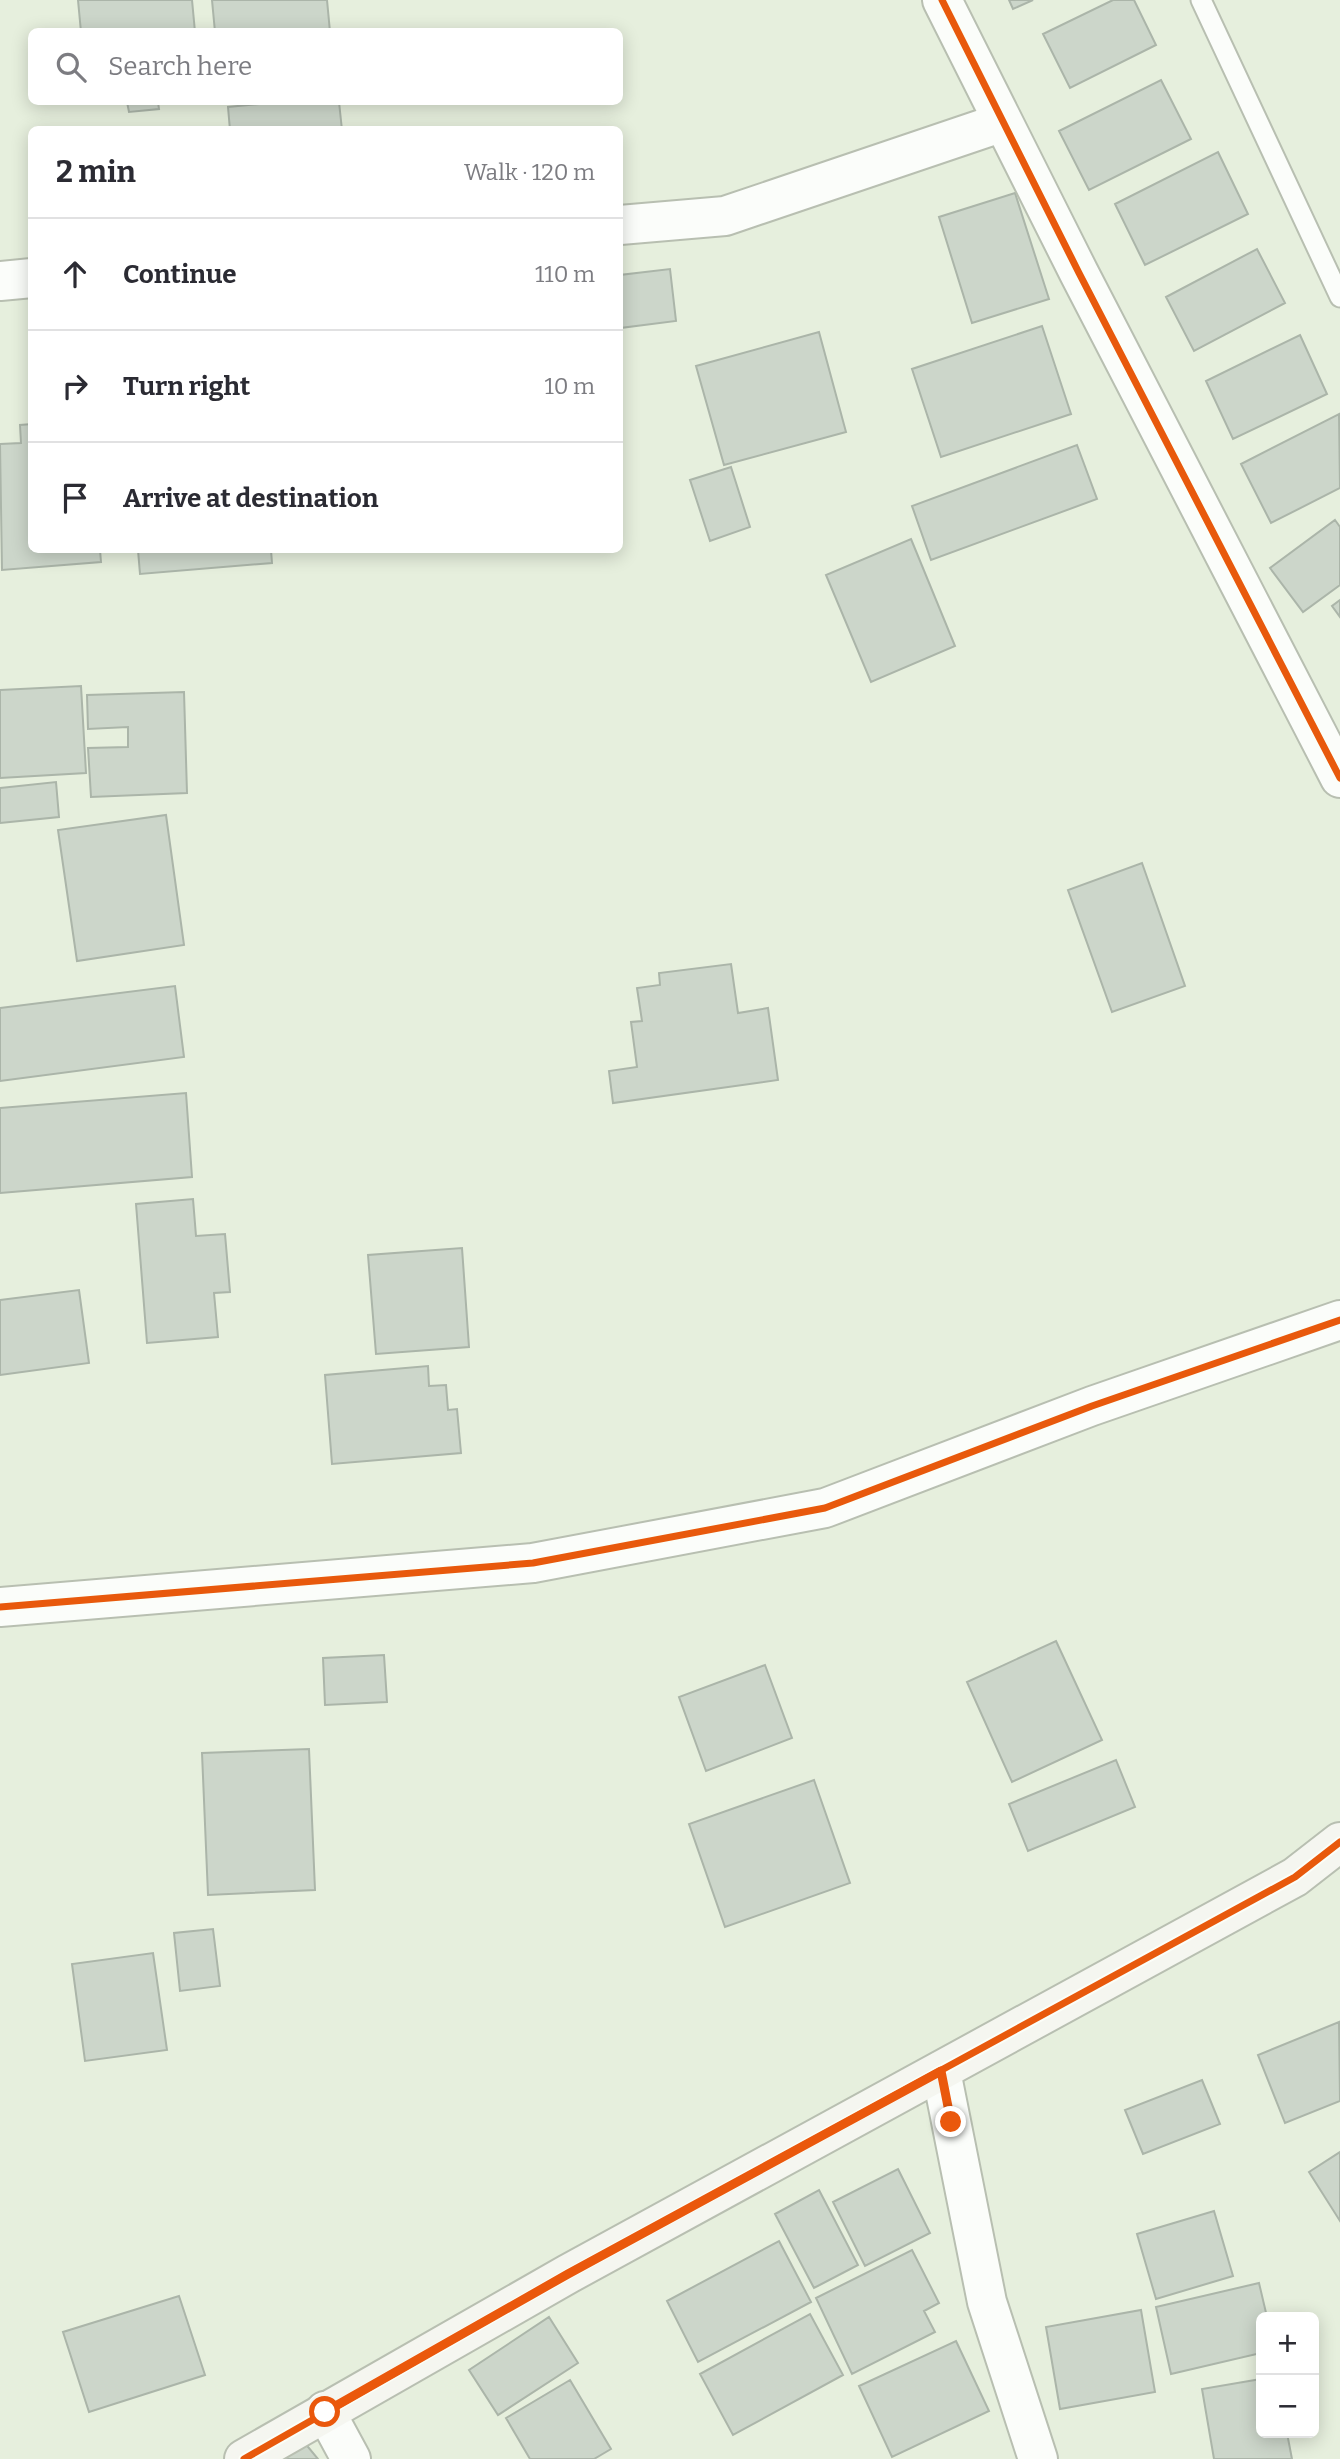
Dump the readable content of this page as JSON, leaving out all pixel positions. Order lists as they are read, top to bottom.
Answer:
{
  "page": {
    "search": "Search here",
    "heading": ["2 min", "Walk · 120 m"],
    "list": [
      ["Continue", "110 m"],
      ["Turn right", "10 m"],
      "Arrive at destination"
    ],
    "map_buttons": ["+", "−"]
  }
}
